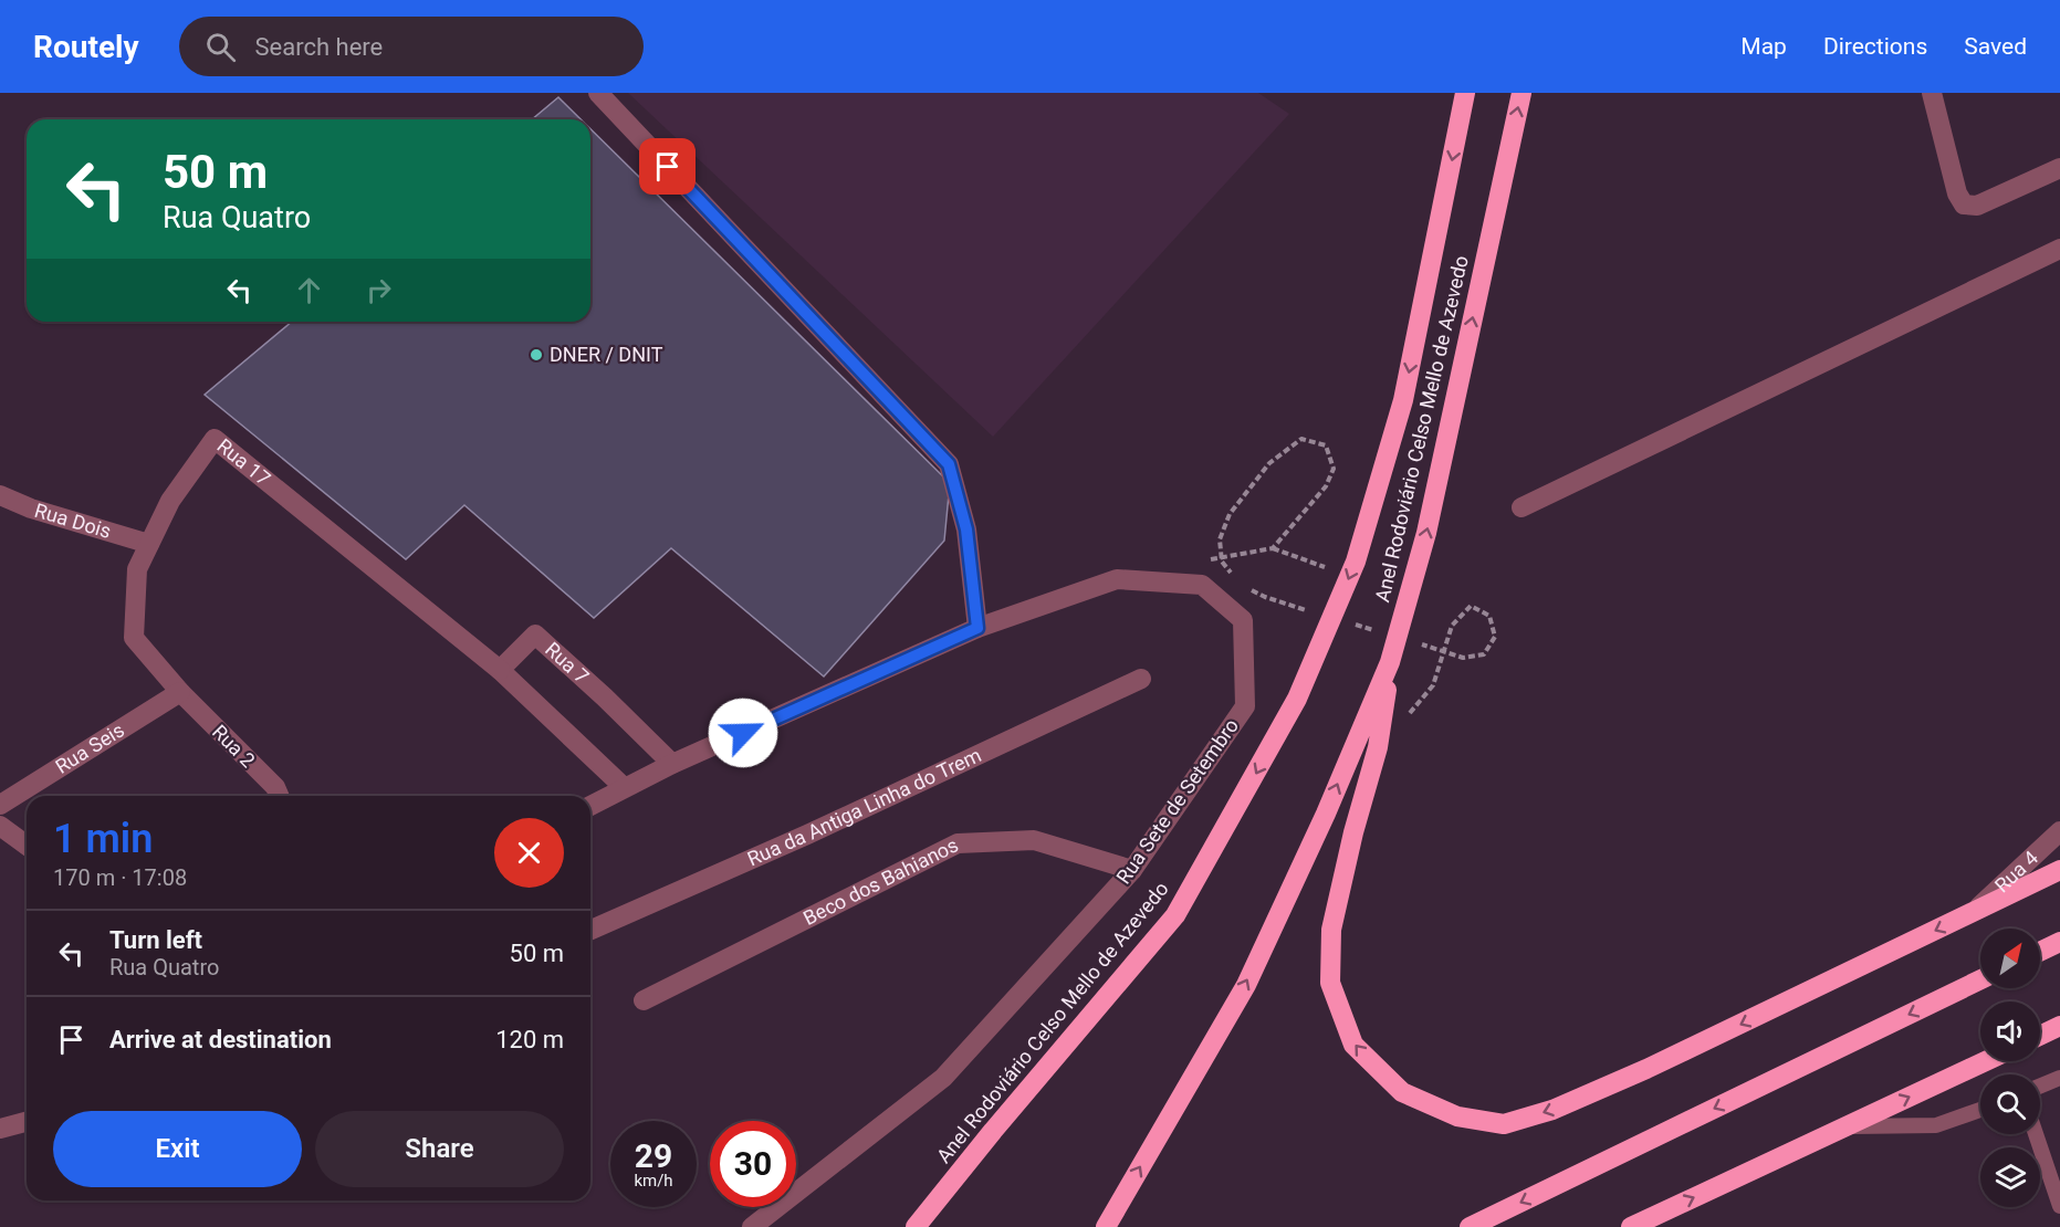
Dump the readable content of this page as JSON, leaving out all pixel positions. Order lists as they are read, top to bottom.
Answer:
{
  "streets": {
    "highway": ["Anel Rodoviário Celso Mello de Azevedo"],
    "street": [
      "Rua 17",
      "Rua Dois",
      "Rua 7",
      "Rua 2",
      "Rua Seis",
      "Rua Sete de Setembro",
      "Rua da Antiga Linha do Trem",
      "Rua 4",
      "Beco dos Bahianos"
    ]
  },
  "crossings": [
    ["Rua 17", "Rua Dois"],
    ["Rua 17", "Rua 7"],
    ["Rua 17", "Rua 2"],
    ["Rua 17", "Rua Seis"],
    ["Rua 7", "Rua Sete de Setembro"],
    ["Rua 2", "Rua Seis"],
    ["Rua Sete de Setembro", "Beco dos Bahianos"]
  ],
  "places": ["DNER / DNIT"],
  "north": "top right",
  "page": {
    "header": "Routely",
    "search": "Search here",
    "nav": ["Map", "Directions", "Saved"],
    "turn": ["50 m", "Rua Quatro"],
    "heading": ["1 min", "170 m · 17:08"],
    "list": [
      {
        "name": "Turn left",
        "note": "Rua Quatro",
        "value": "50 m"
      },
      {
        "name": "Arrive at destination",
        "value": "120 m"
      }
    ],
    "buttons": ["Exit", "Share"],
    "speed": "29 km/h",
    "limit": "30"
  }
}
